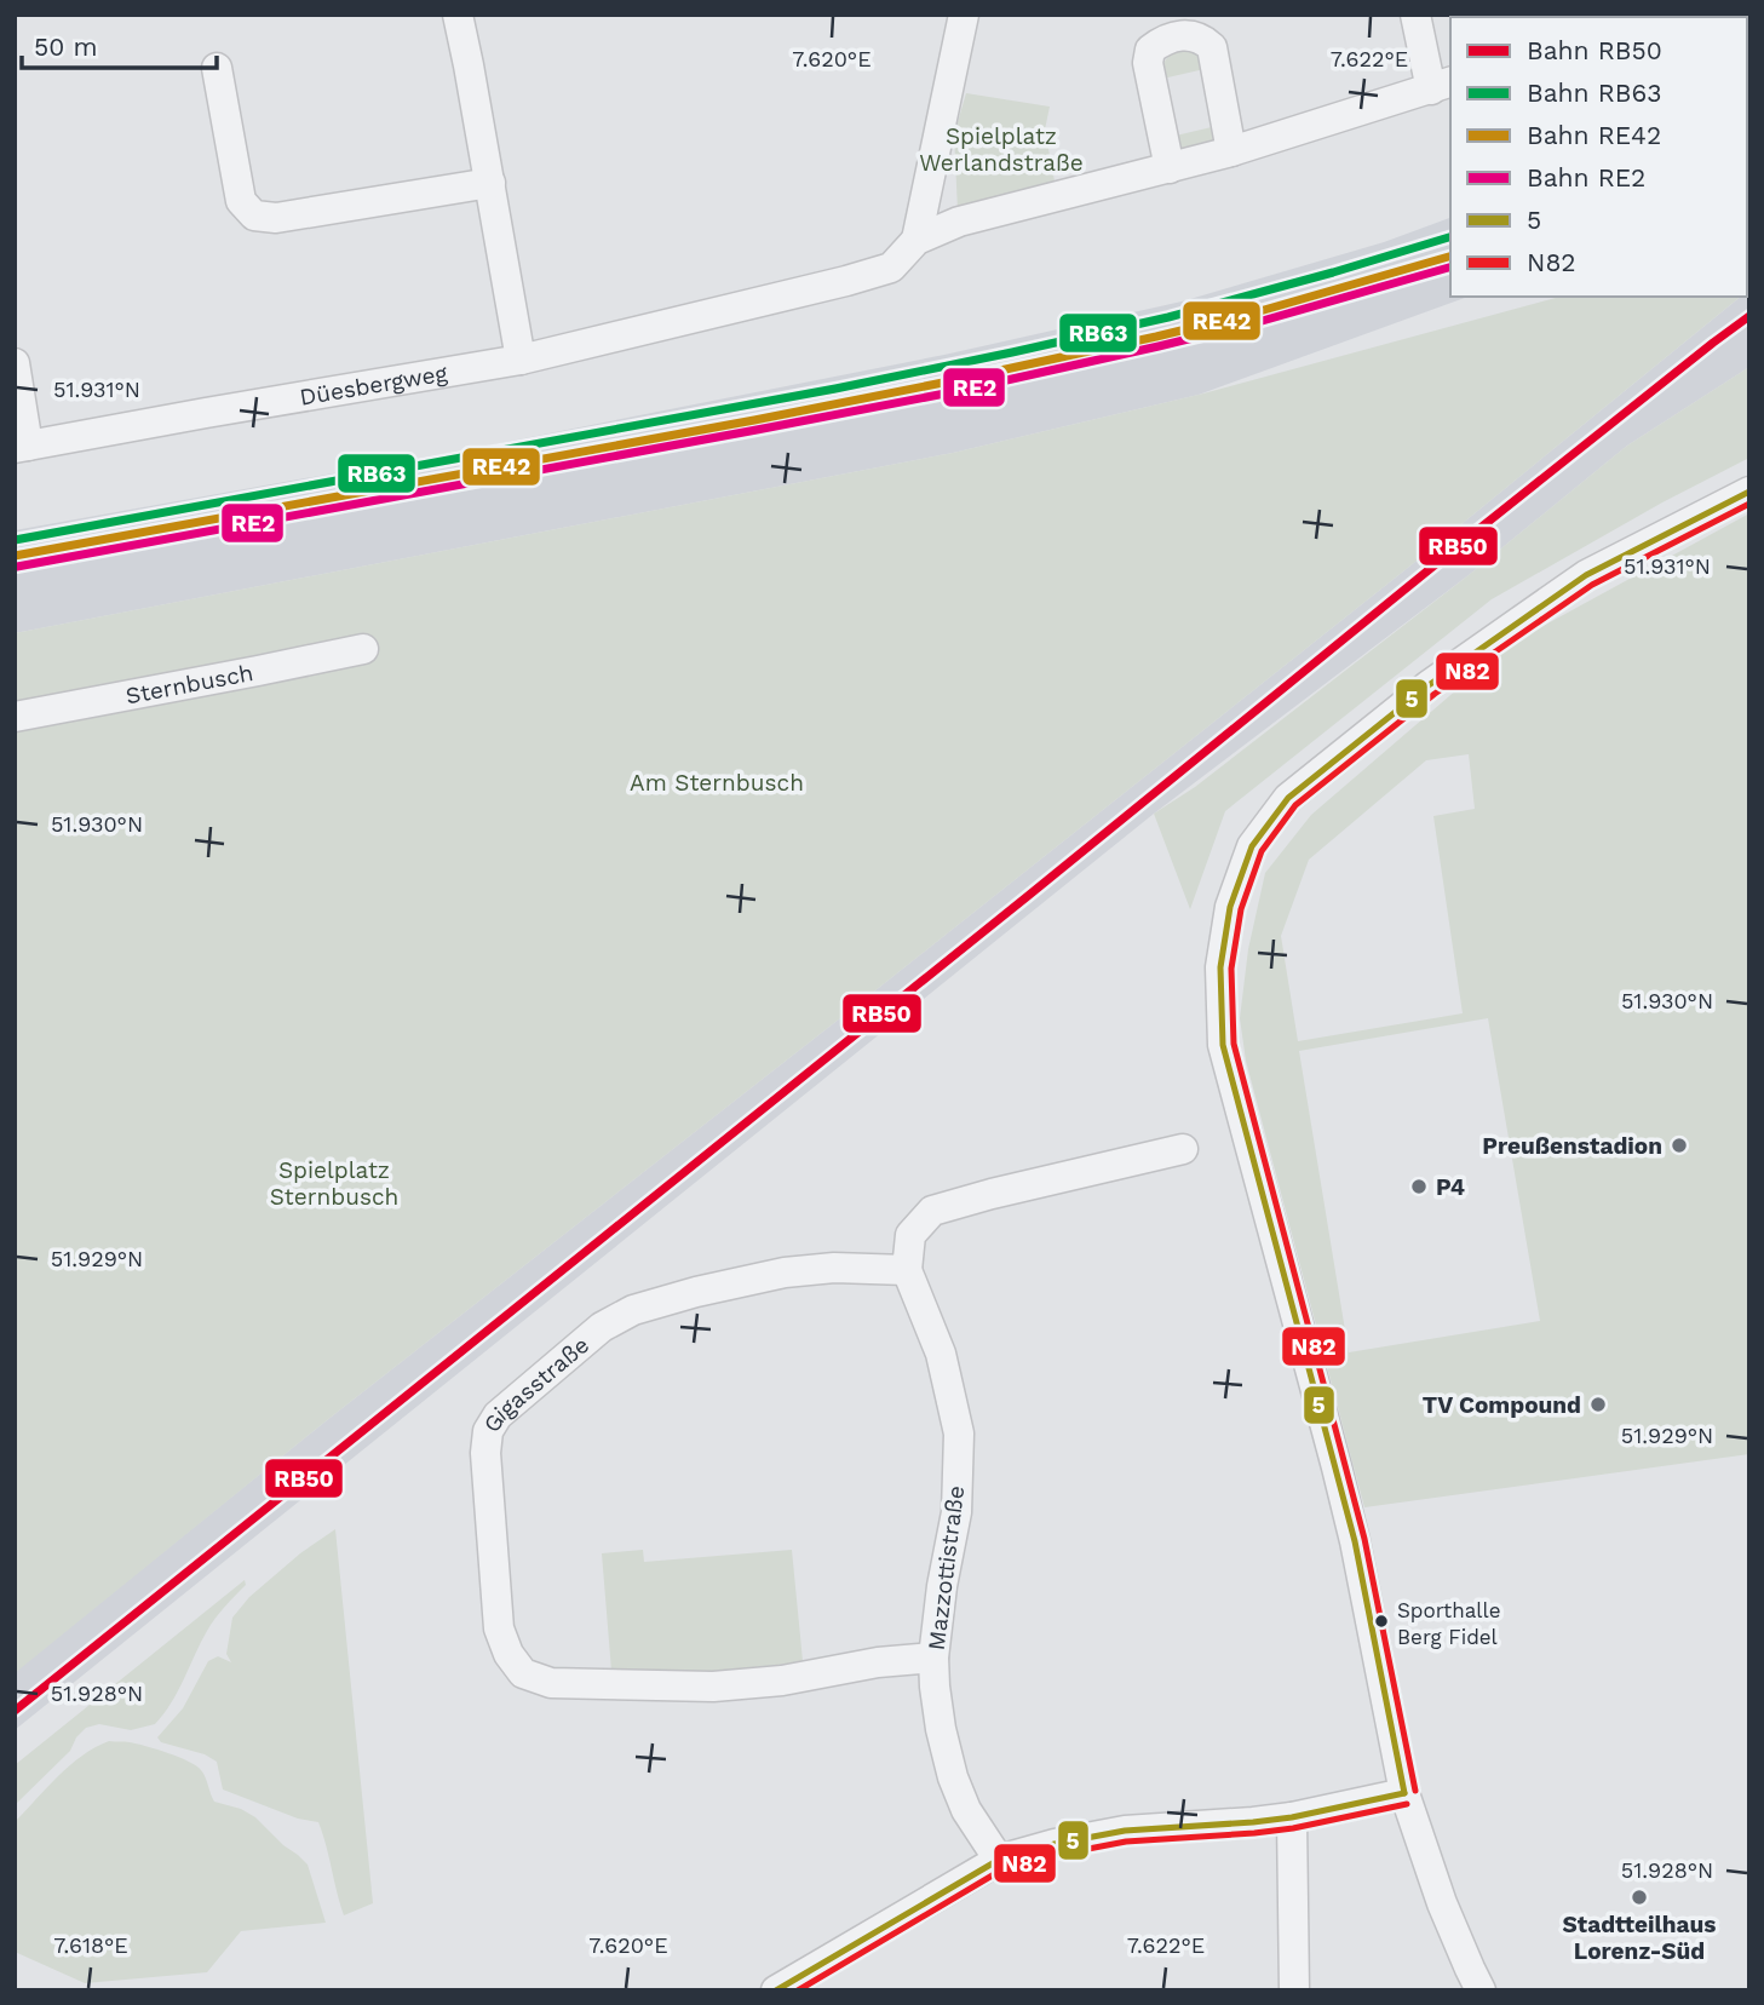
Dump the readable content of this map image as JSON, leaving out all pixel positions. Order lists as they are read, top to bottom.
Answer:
{
  "streets": {
    "street": [
      "Düesbergweg",
      "Sternbusch",
      "Gigasstraße",
      "Mazzottistraße"
    ]
  },
  "crossings": [
    ["Gigasstraße", "Mazzottistraße"]
  ],
  "parks": ["Spielplatz Werlandstraße", "Am Sternbusch", "Spielplatz Sternbusch"],
  "places": [
    "Preußenstadion",
    "P4",
    "TV Compound",
    "Sporthalle Berg Fidel",
    "Stadtteilhaus Lorenz-Süd"
  ],
  "lines": [
    "rail line RB63",
    "rail line RE42",
    "rail line RE2",
    "rail line RB50",
    "transit line 5",
    "transit line N82"
  ],
  "legend": [
    "Bahn RB50",
    "Bahn RB63",
    "Bahn RE42",
    "Bahn RE2",
    "5",
    "N82"
  ],
  "scale_bar": "50 m",
  "coordinates": [
    "7.620°E",
    "7.622°E",
    "51.931°N",
    "51.930°N",
    "51.929°N",
    "51.928°N",
    "7.618°E"
  ]
}
